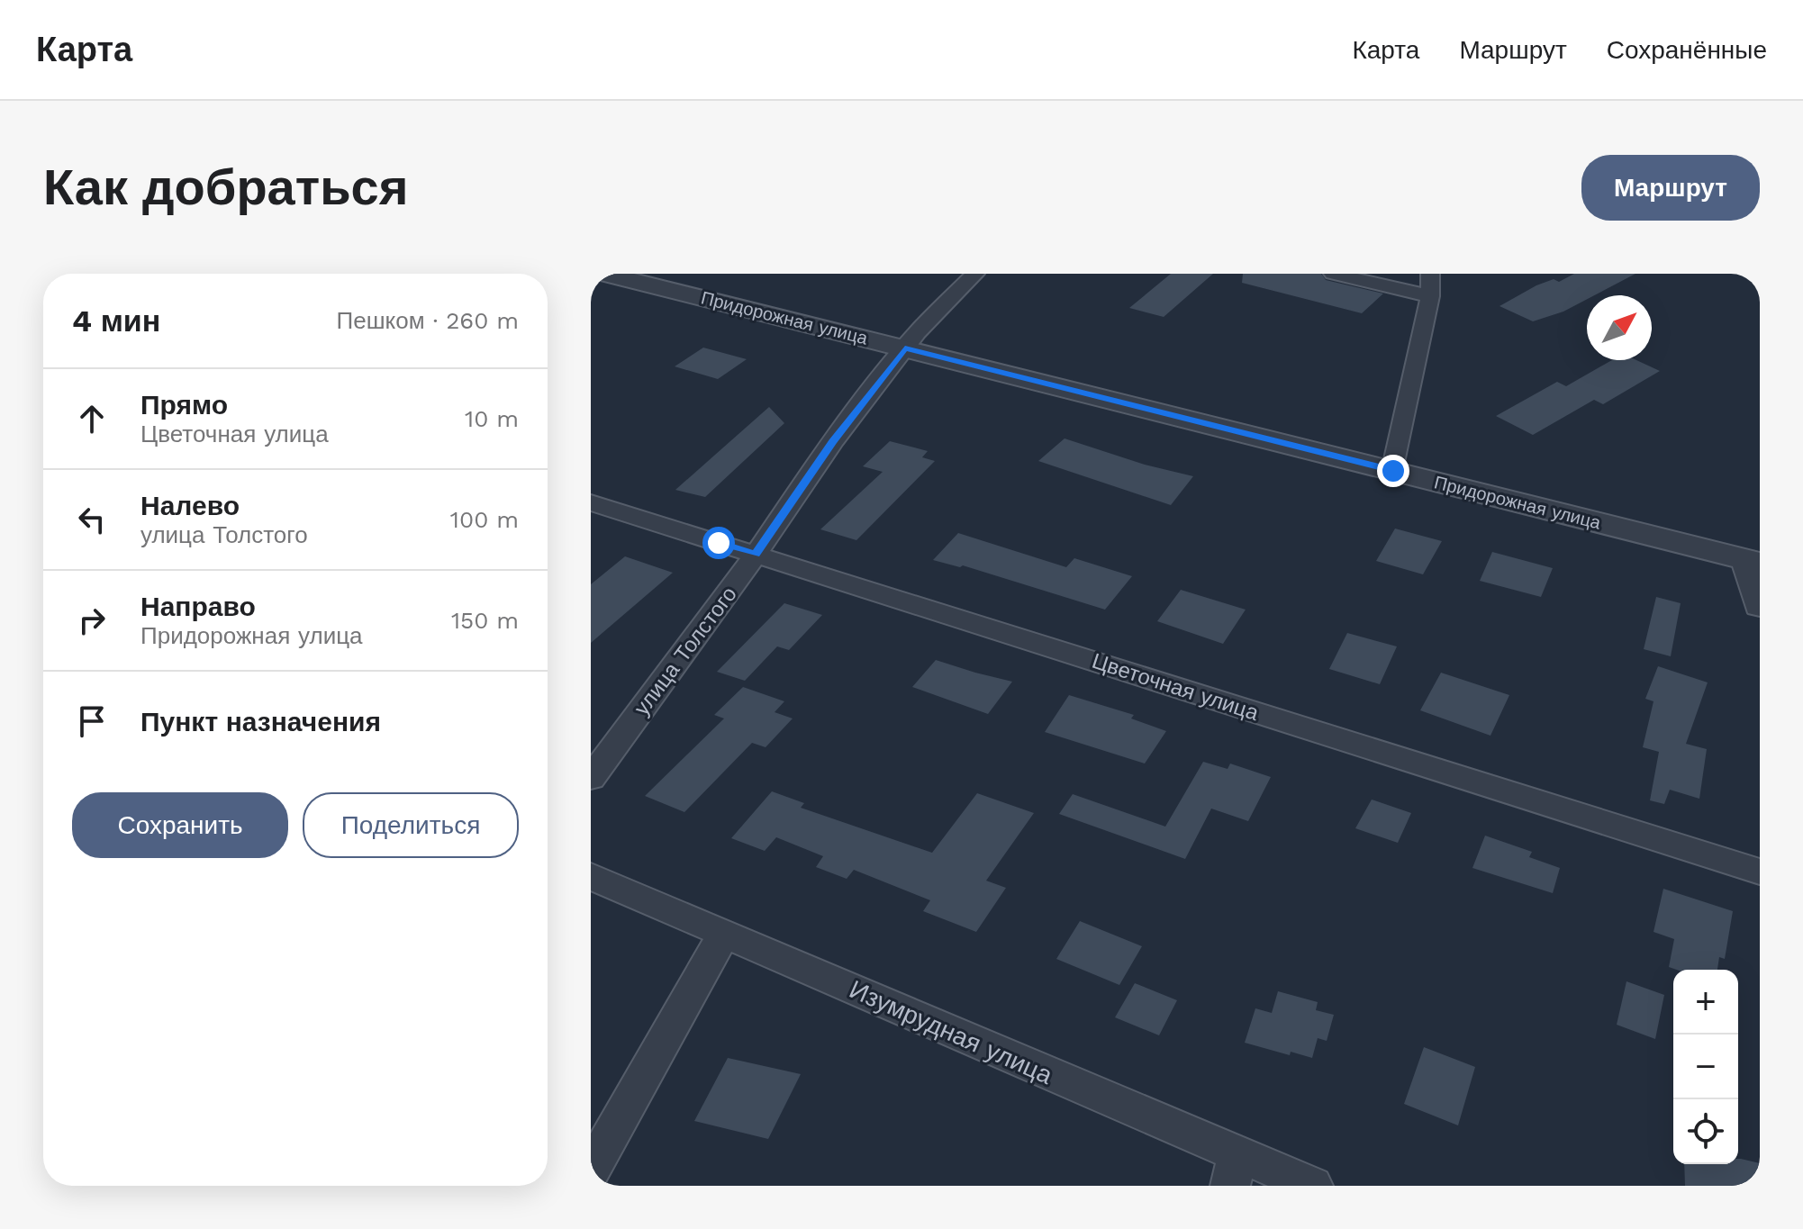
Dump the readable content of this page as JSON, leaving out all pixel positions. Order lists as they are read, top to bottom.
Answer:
{
  "streets": {
    "street": [
      "Придорожная улица",
      "улица Толстого",
      "Цветочная улица",
      "Изумрудная улица"
    ]
  },
  "crossings": [
    ["Придорожная улица", "улица Толстого"],
    ["улица Толстого", "Цветочная улица"]
  ],
  "north": "top right",
  "page": {
    "header": "Карта",
    "nav": ["Карта", "Маршрут", "Сохранённые"],
    "buttons": [
      "Маршрут",
      ["Сохранить", "Поделиться"]
    ],
    "title": "Как добраться",
    "heading": ["4 мин", "Пешком · 260 m"],
    "list": [
      ["Прямо", "Цветочная улица", "10 m"],
      ["Налево", "улица Толстого", "100 m"],
      ["Направо", "Придорожная улица", "150 m"],
      "Пункт назначения"
    ],
    "map_buttons": ["+", "−"]
  }
}
